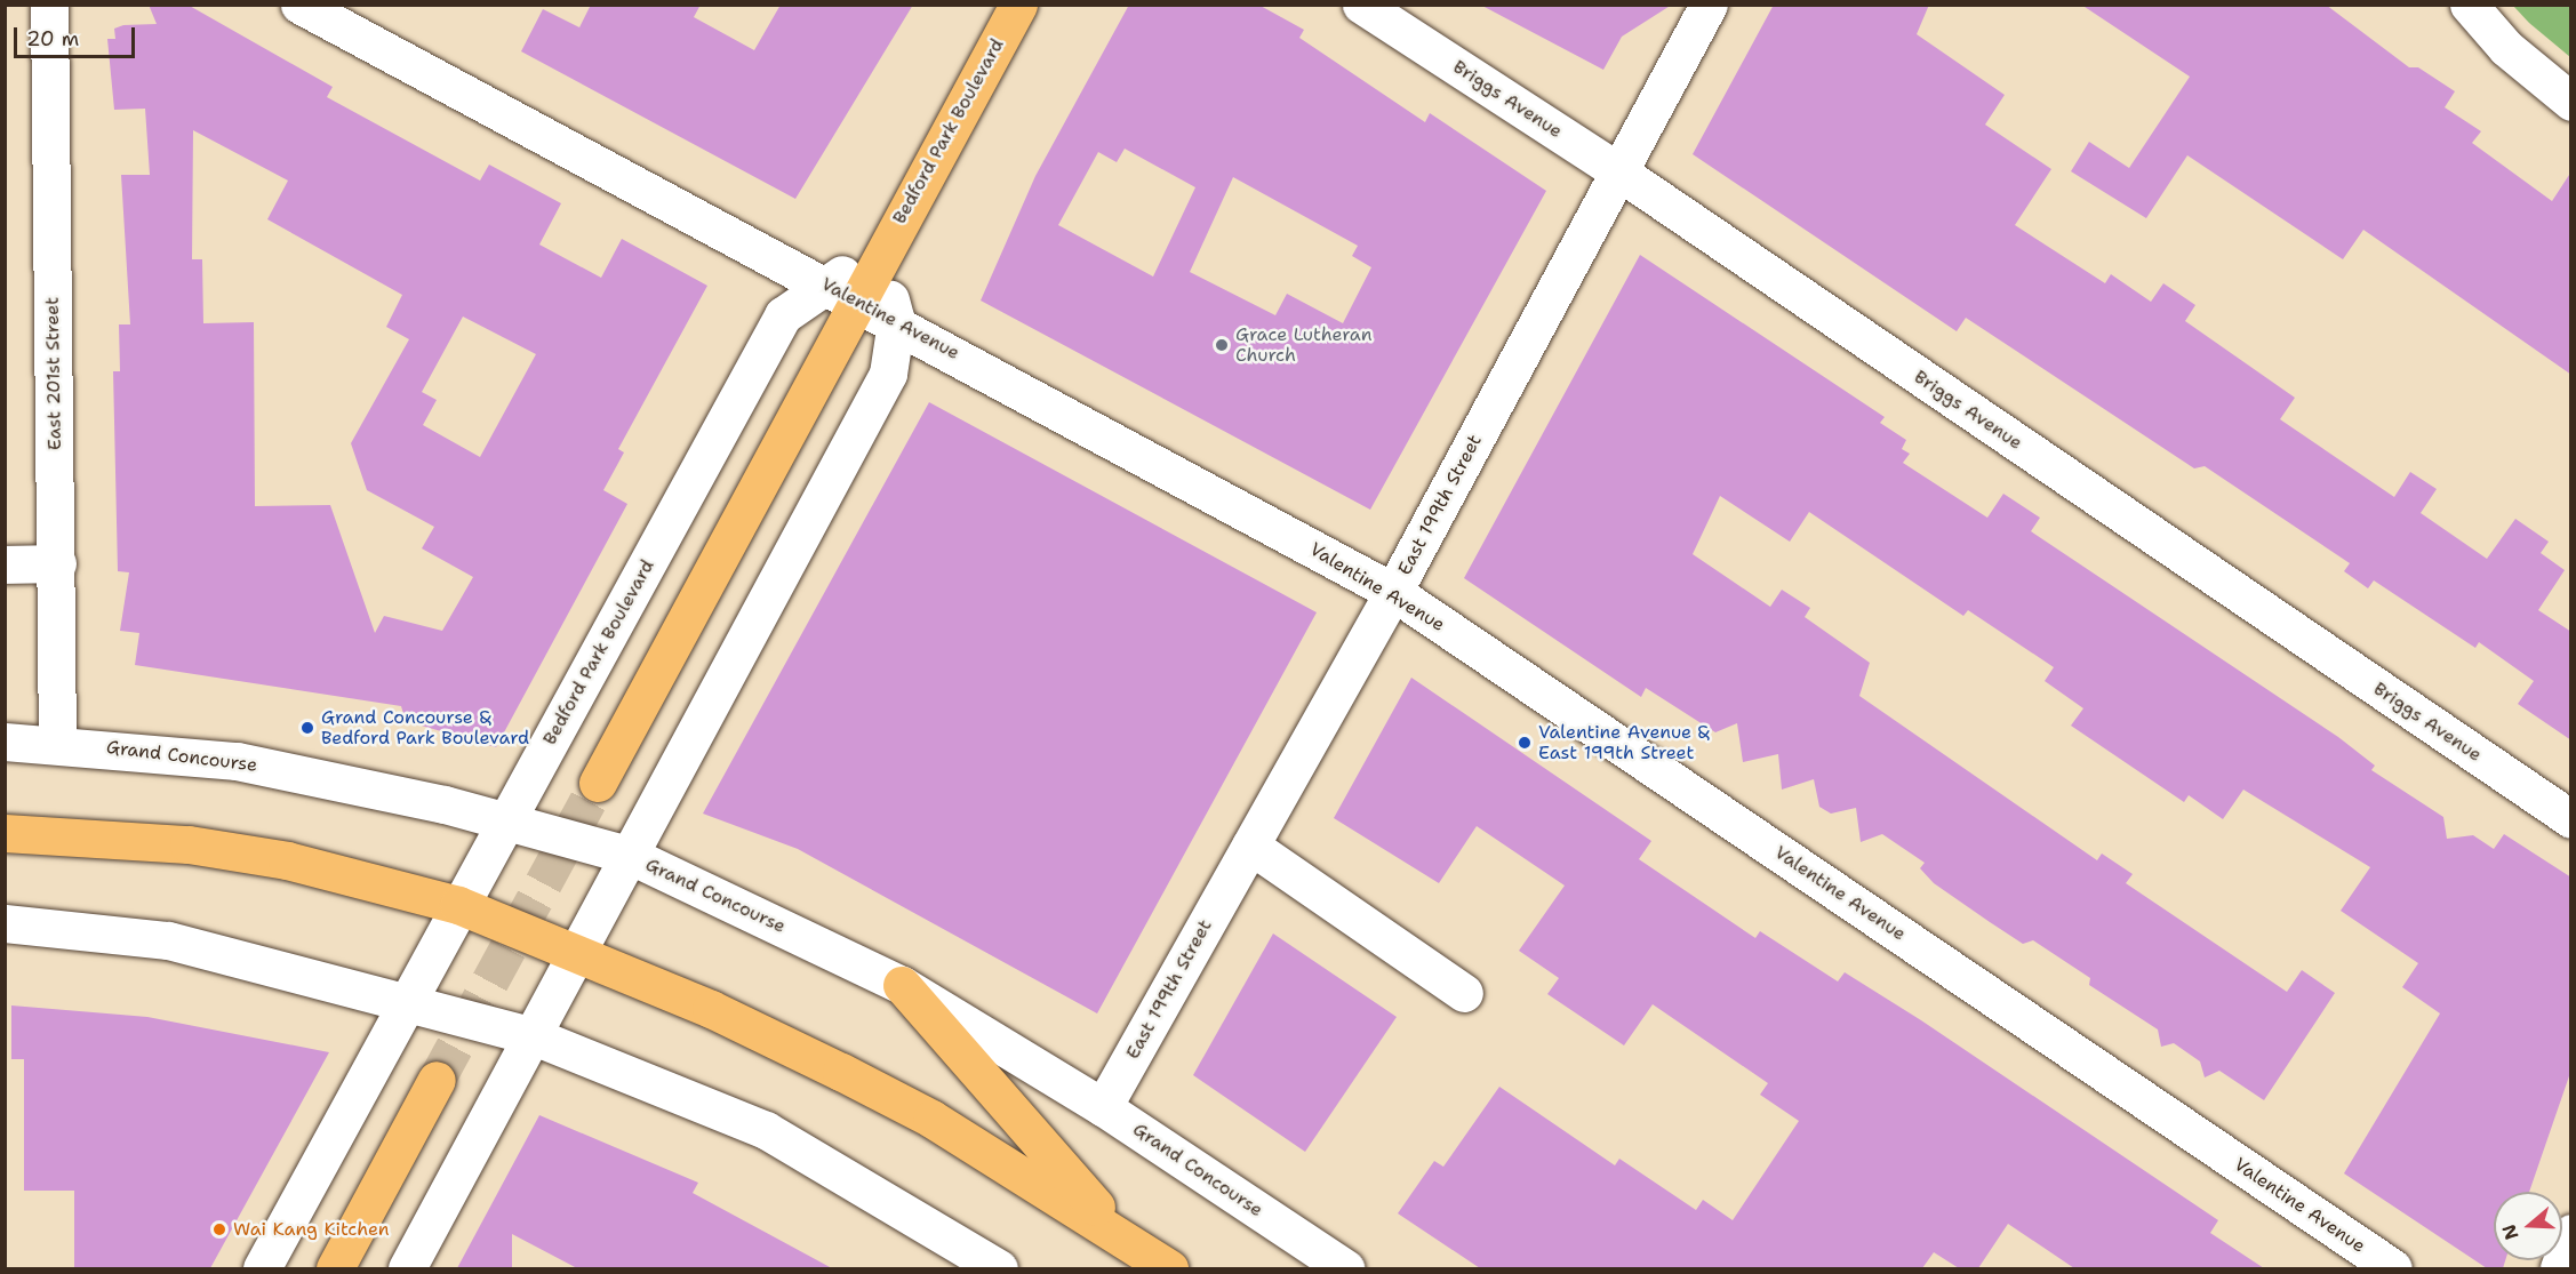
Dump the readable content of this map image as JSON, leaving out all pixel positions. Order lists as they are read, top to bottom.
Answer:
{
  "streets": {
    "main road": ["Bedford Park Boulevard"],
    "street": [
      "Briggs Avenue",
      "Valentine Avenue",
      "East 201st Street",
      "East 199th Street",
      "Grand Concourse"
    ]
  },
  "crossings": [
    ["Briggs Avenue", "East 199th Street"],
    ["Bedford Park Boulevard", "Valentine Avenue"],
    ["Bedford Park Boulevard", "Grand Concourse"],
    ["Valentine Avenue", "East 199th Street"],
    ["East 201st Street", "Grand Concourse"],
    ["East 199th Street", "Grand Concourse"]
  ],
  "places": [
    "Grace Lutheran Church",
    "Grand Concourse & Bedford Park Boulevard",
    "Valentine Avenue & East 199th Street",
    "Wai Kang Kitchen"
  ],
  "scale_bar": "20 m",
  "north": "left"
}
